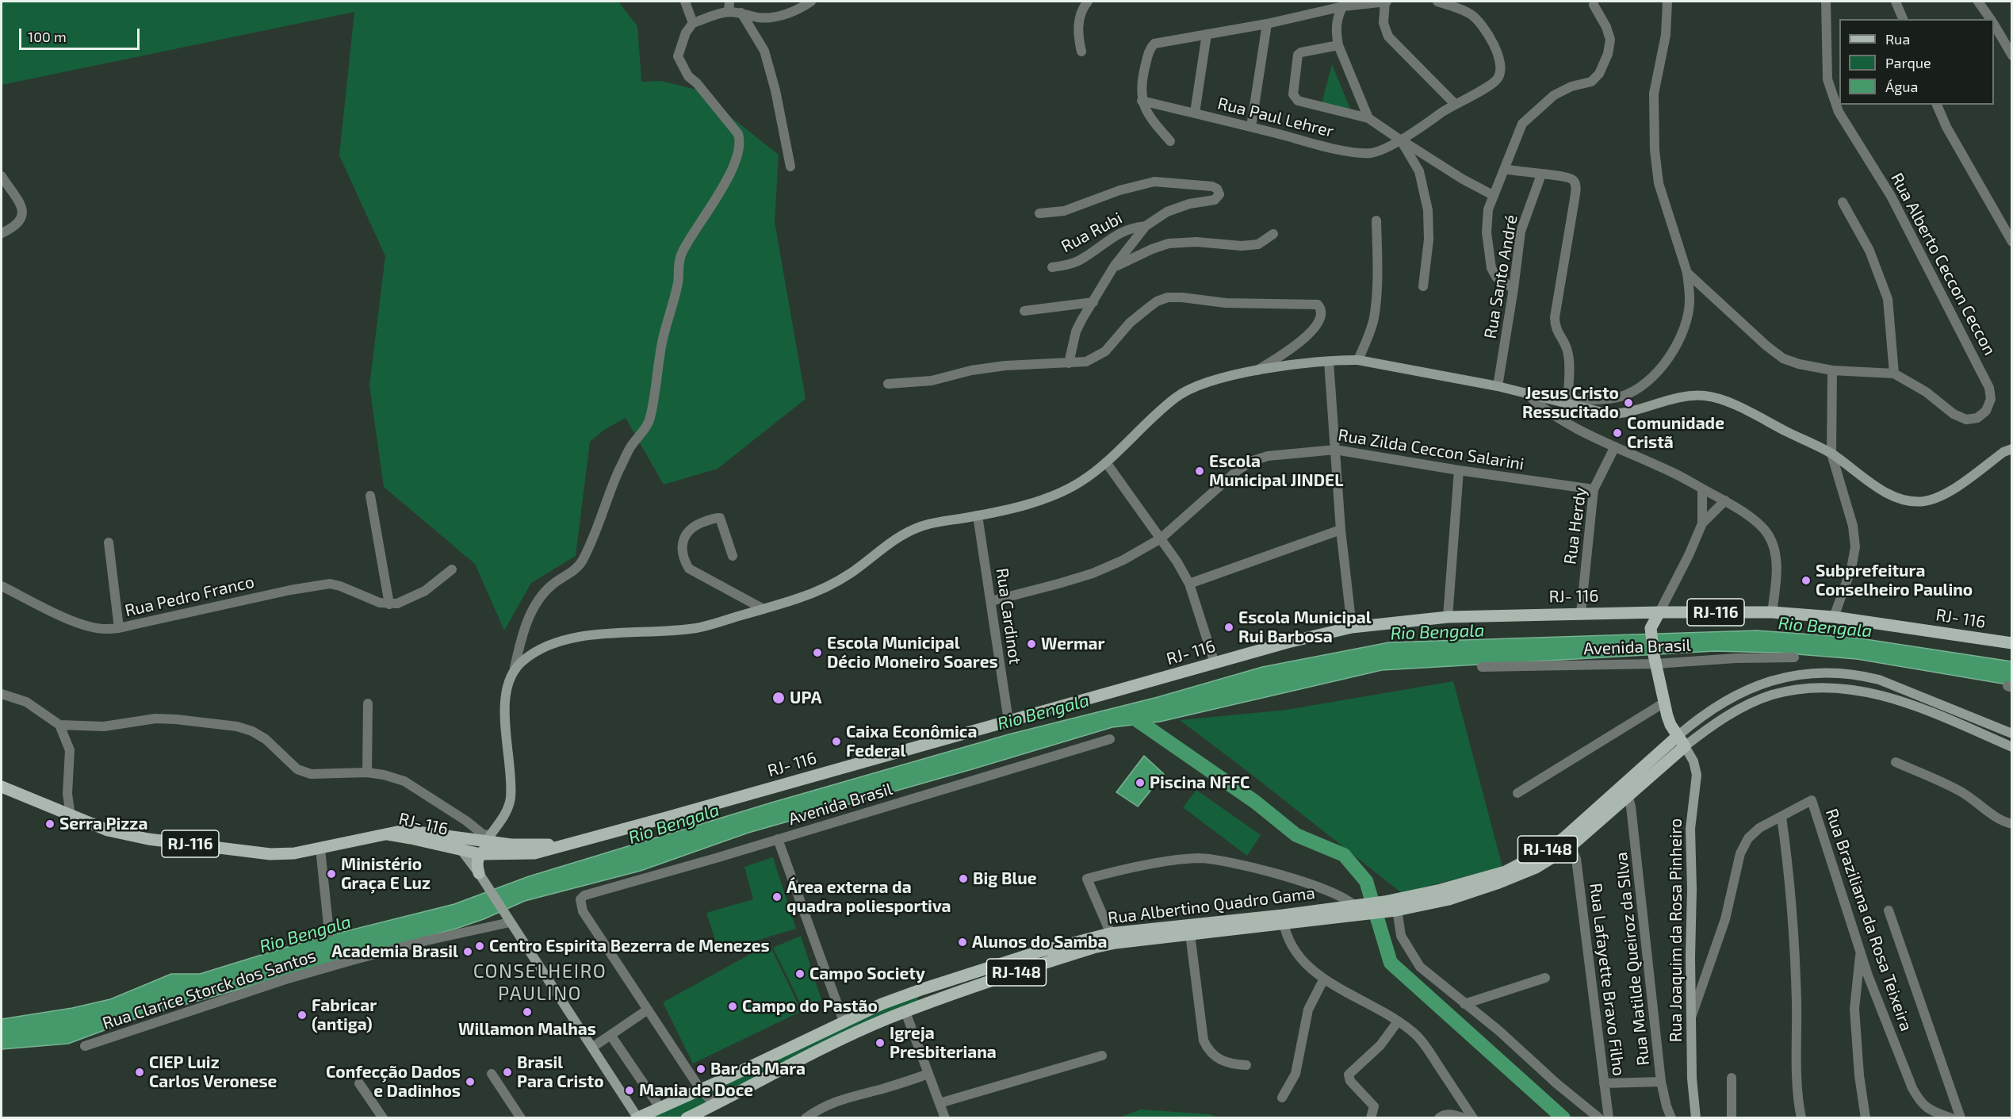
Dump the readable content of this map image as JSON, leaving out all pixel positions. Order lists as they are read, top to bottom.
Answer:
{
  "streets": {
    "main road": [
      "RJ- 116",
      "RJ-116",
      "RJ-148",
      "Rua Albertino Quadro Gama"
    ],
    "street": [
      "Rua Paul Lehrer",
      "Rua Rubi",
      "Rua Alberto Ceccon Ceccon",
      "Rua Santo André",
      "Rua Zilda Ceccon Salarini",
      "Rua Herdy",
      "Rua Pedro Franco",
      "Rua Cardinot",
      "Avenida Brasil",
      "Rua Braziliana da Rosa Teixeira",
      "Rua Joaquim da Rosa Pinheiro",
      "Rua Matilde Queiroz da SIlva",
      "Rua Lafayette Bravo Filho",
      "Rua Clarice Storck dos Santos"
    ]
  },
  "crossings": [
    ["Rua Zilda Ceccon Salarini", "Rua Herdy"],
    ["Rua Zilda Ceccon Salarini", "Rua Cardinot"],
    ["Rua Herdy", "RJ- 116"],
    ["RJ- 116", "RJ-116"],
    ["RJ- 116", "Rua Cardinot"],
    ["RJ-148", "Rua Albertino Quadro Gama"],
    ["RJ-148", "Rua Joaquim da Rosa Pinheiro"],
    ["RJ-148", "Rua Matilde Queiroz da SIlva"],
    ["RJ-148", "Rua Lafayette Bravo Filho"],
    ["Rua Braziliana da Rosa Teixeira", "Rua Joaquim da Rosa Pinheiro"]
  ],
  "districts": ["CONSELHEIRO PAULINO"],
  "water": ["Rio Bengala"],
  "places": [
    "Jesus Cristo Ressucitado",
    "Comunidade Cristã",
    "Escola Municipal JINDEL",
    "Subprefeitura Conselheiro Paulino",
    "Escola Municipal Rui Barbosa",
    "Wermar",
    "Escola Municipal Décio Moneiro Soares",
    "UPA",
    "Caixa Econômica Federal",
    "Piscina NFFC",
    "Serra Pizza",
    "Ministério Graça E Luz",
    "Big Blue",
    "Área externa da quadra poliesportiva",
    "Alunos do Samba",
    "Centro Espirita Bezerra de Menezes",
    "Academia Brasil",
    "Campo Society",
    "Campo do Pastão",
    "Willamon Malhas",
    "Fabricar (antiga)",
    "Igreja Presbiteriana",
    "Bar da Mara",
    "CIEP Luiz Carlos Veronese",
    "Brasil Para Cristo",
    "Confecção Dados e Dadinhos",
    "Mania de Doce"
  ],
  "legend": ["Rua", "Parque", "Água"],
  "scale_bar": "100 m"
}
